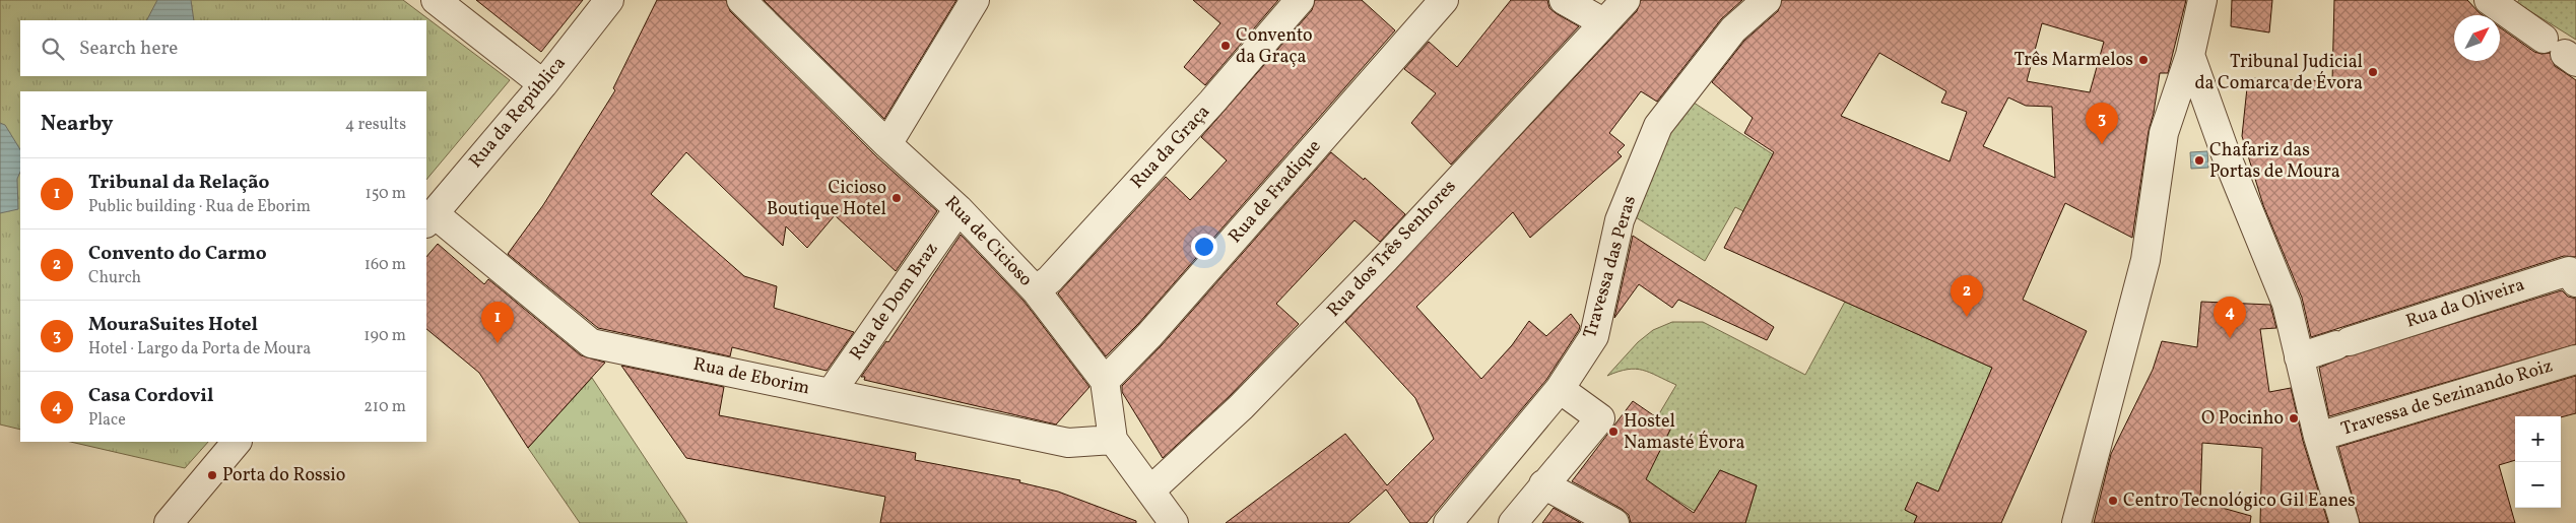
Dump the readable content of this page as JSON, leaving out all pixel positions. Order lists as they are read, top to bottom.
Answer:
{
  "streets": {
    "street": [
      "Rua da República",
      "Rua da Graça",
      "Rua de Fradique",
      "Rua de Cicioso",
      "Rua dos Três Senhores",
      "Travessa das Peras",
      "Rua de Dom Braz",
      "Rua da Oliveira",
      "Rua de Eborim",
      "Travessa de Sezinando Roiz"
    ]
  },
  "crossings": [
    ["Rua da República", "Rua de Eborim"],
    ["Rua da Graça", "Rua de Cicioso"],
    ["Rua de Fradique", "Rua de Cicioso"],
    ["Rua de Cicioso", "Rua dos Três Senhores"],
    ["Rua de Cicioso", "Rua de Dom Braz"],
    ["Rua de Cicioso", "Rua de Eborim"],
    ["Rua de Dom Braz", "Rua de Eborim"]
  ],
  "places": [
    "Convento da Graça",
    "Três Marmelos",
    "Tribunal Judicial da Comarca de Évora",
    "Chafariz das Portas de Moura",
    "Cicioso Boutique Hotel",
    "O Pocinho",
    "Hostel Namasté Évora",
    "Porta do Rossio",
    "Centro Tecnológico Gil Eanes"
  ],
  "north": "top right",
  "page": {
    "search": "Search here",
    "heading": ["Nearby", "4 results"],
    "pins": [
      "3",
      "2",
      "4",
      "1"
    ],
    "list": [
      {
        "mark": "1",
        "name": "Tribunal da Relação",
        "note": "Public building · Rua de Eborim",
        "value": "150 m"
      },
      {
        "mark": "2",
        "name": "Convento do Carmo",
        "note": "Church",
        "value": "160 m"
      },
      {
        "mark": "3",
        "name": "MouraSuites Hotel",
        "note": "Hotel · Largo da Porta de Moura",
        "value": "190 m"
      },
      {
        "mark": "4",
        "name": "Casa Cordovil",
        "note": "Place",
        "value": "210 m"
      }
    ],
    "map_buttons": ["+", "−"]
  }
}
